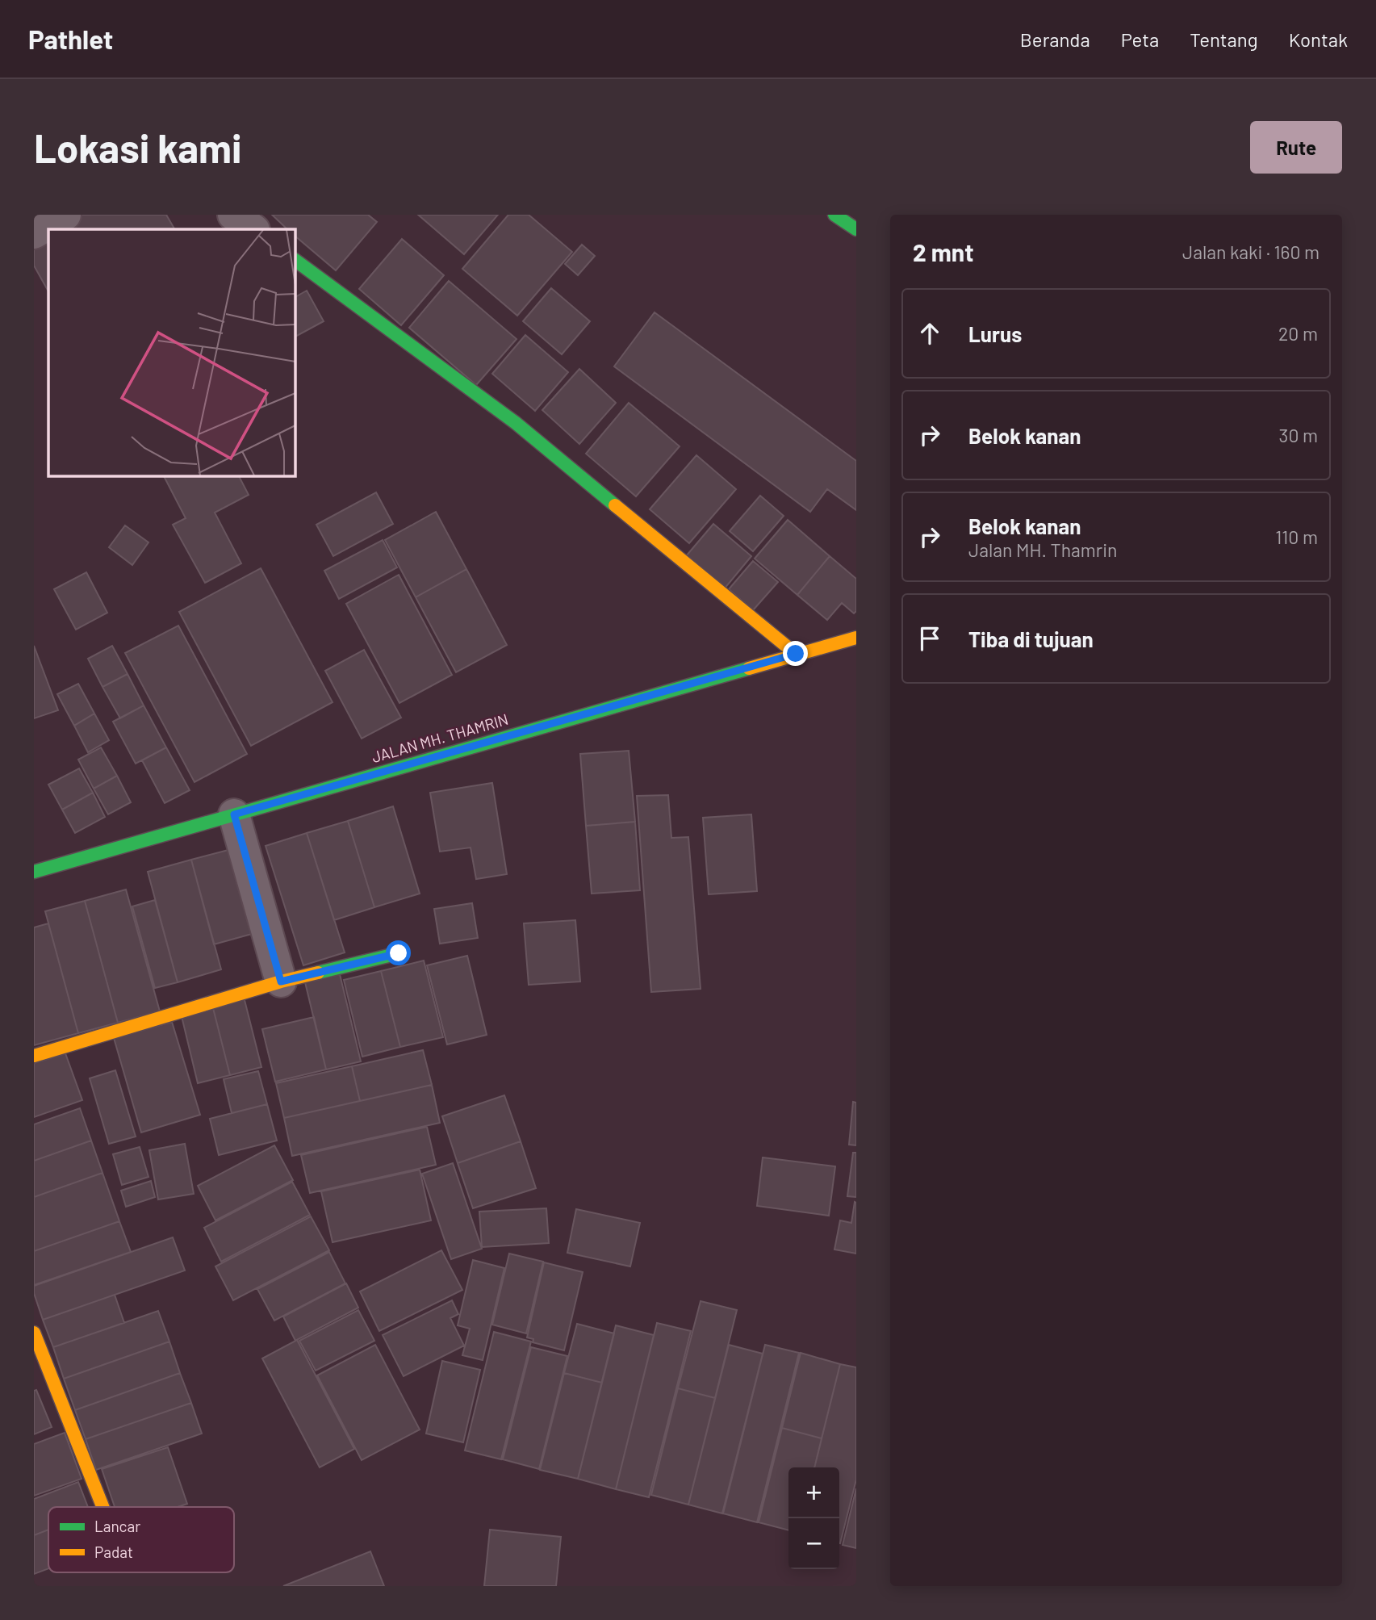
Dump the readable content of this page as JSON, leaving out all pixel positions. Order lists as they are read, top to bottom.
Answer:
{
  "streets": {
    "street": ["JALAN MH. THAMRIN"]
  },
  "legend": ["Lancar", "Padat"],
  "page": {
    "header": "Pathlet",
    "nav": [
      "Beranda",
      "Peta",
      "Tentang",
      "Kontak"
    ],
    "buttons": "Rute",
    "title": "Lokasi kami",
    "heading": ["2 mnt", "Jalan kaki · 160 m"],
    "list": [
      ["Lurus", "20 m"],
      ["Belok kanan", "30 m"],
      ["Belok kanan", "Jalan MH. Thamrin", "110 m"],
      "Tiba di tujuan"
    ],
    "map_buttons": ["+", "−"]
  }
}
